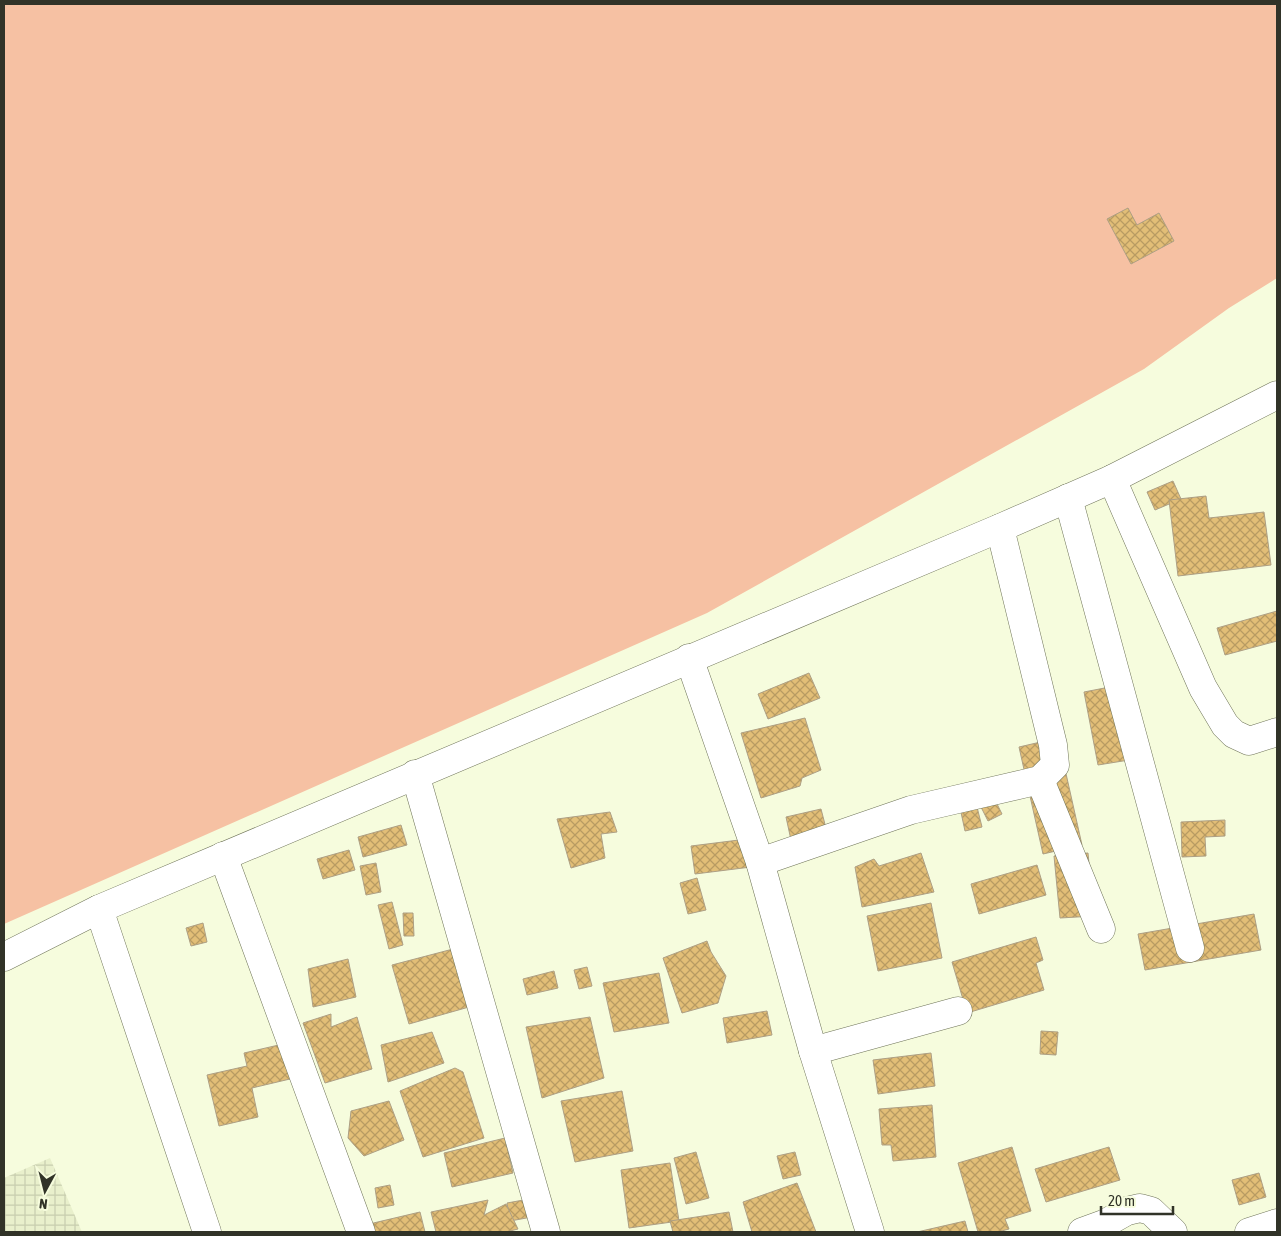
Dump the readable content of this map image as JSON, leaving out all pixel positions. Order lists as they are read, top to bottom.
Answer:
{
  "scale_bar": "20 m",
  "north": "bottom"
}
